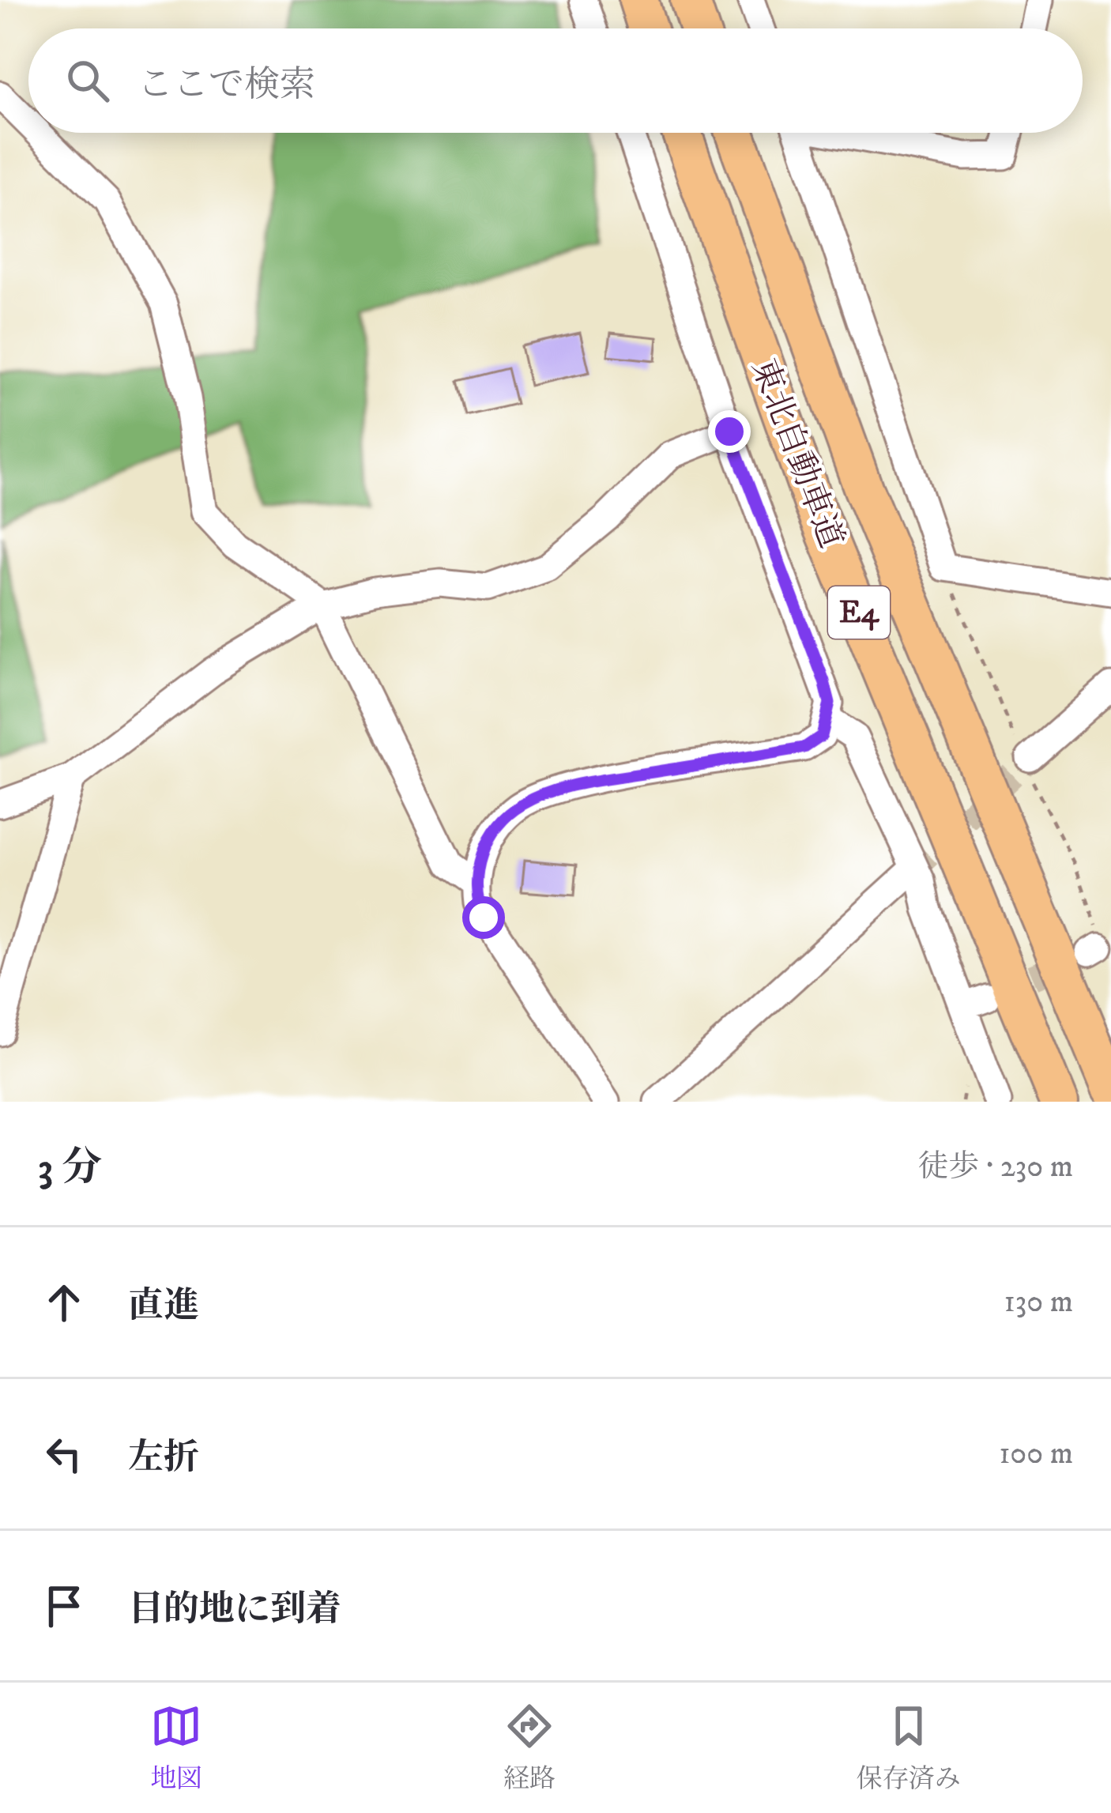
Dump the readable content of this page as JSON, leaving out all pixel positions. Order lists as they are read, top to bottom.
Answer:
{
  "streets": {
    "highway": ["東北自動車道", "E4"]
  },
  "page": {
    "search": "ここで検索",
    "heading": ["3 分", "徒歩 · 230 m"],
    "list": [
      ["直進", "130 m"],
      ["左折", "100 m"],
      "目的地に到着"
    ],
    "nav": ["地図", "経路", "保存済み"]
  }
}
